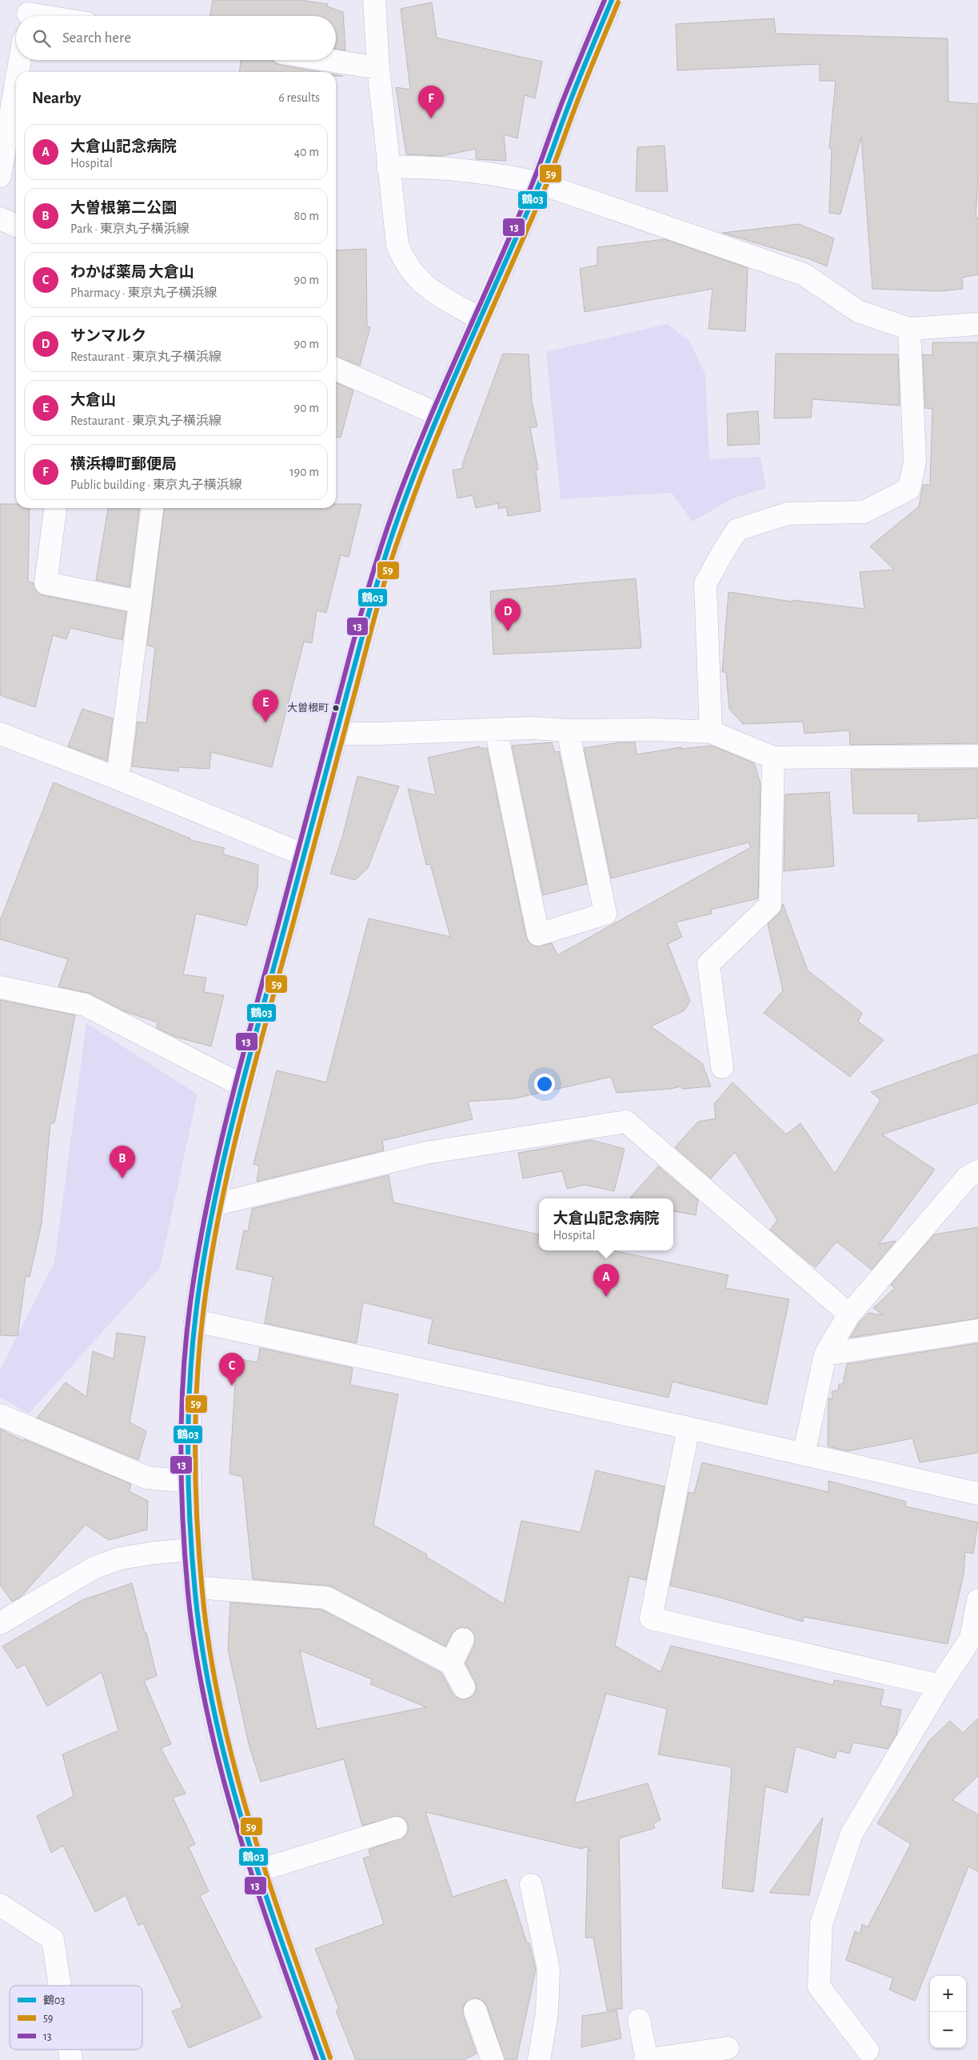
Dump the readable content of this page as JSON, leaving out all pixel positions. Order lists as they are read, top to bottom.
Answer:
{
  "places": ["大曽根町"],
  "lines": ["transit line 鶴03", "transit line 13", "transit line 59"],
  "legend": ["鶴03", "59", "13"],
  "page": {
    "search": "Search here",
    "heading": ["Nearby", "6 results"],
    "pins": [
      "F",
      "D",
      "E",
      "B",
      "A",
      "C"
    ],
    "list": [
      {
        "mark": "A",
        "name": "大倉山記念病院",
        "note": "Hospital",
        "value": "40 m"
      },
      {
        "mark": "B",
        "name": "大曽根第二公園",
        "note": "Park · 東京丸子横浜線",
        "value": "80 m"
      },
      {
        "mark": "C",
        "name": "わかば薬局 大倉山",
        "note": "Pharmacy · 東京丸子横浜線",
        "value": "90 m"
      },
      {
        "mark": "D",
        "name": "サンマルク",
        "note": "Restaurant · 東京丸子横浜線",
        "value": "90 m"
      },
      {
        "mark": "E",
        "name": "大倉山",
        "note": "Restaurant · 東京丸子横浜線",
        "value": "90 m"
      },
      {
        "mark": "F",
        "name": "横浜樽町郵便局",
        "note": "Public building · 東京丸子横浜線",
        "value": "190 m"
      }
    ],
    "popup": ["大倉山記念病院", "Hospital"],
    "map_buttons": ["+", "−"]
  }
}
